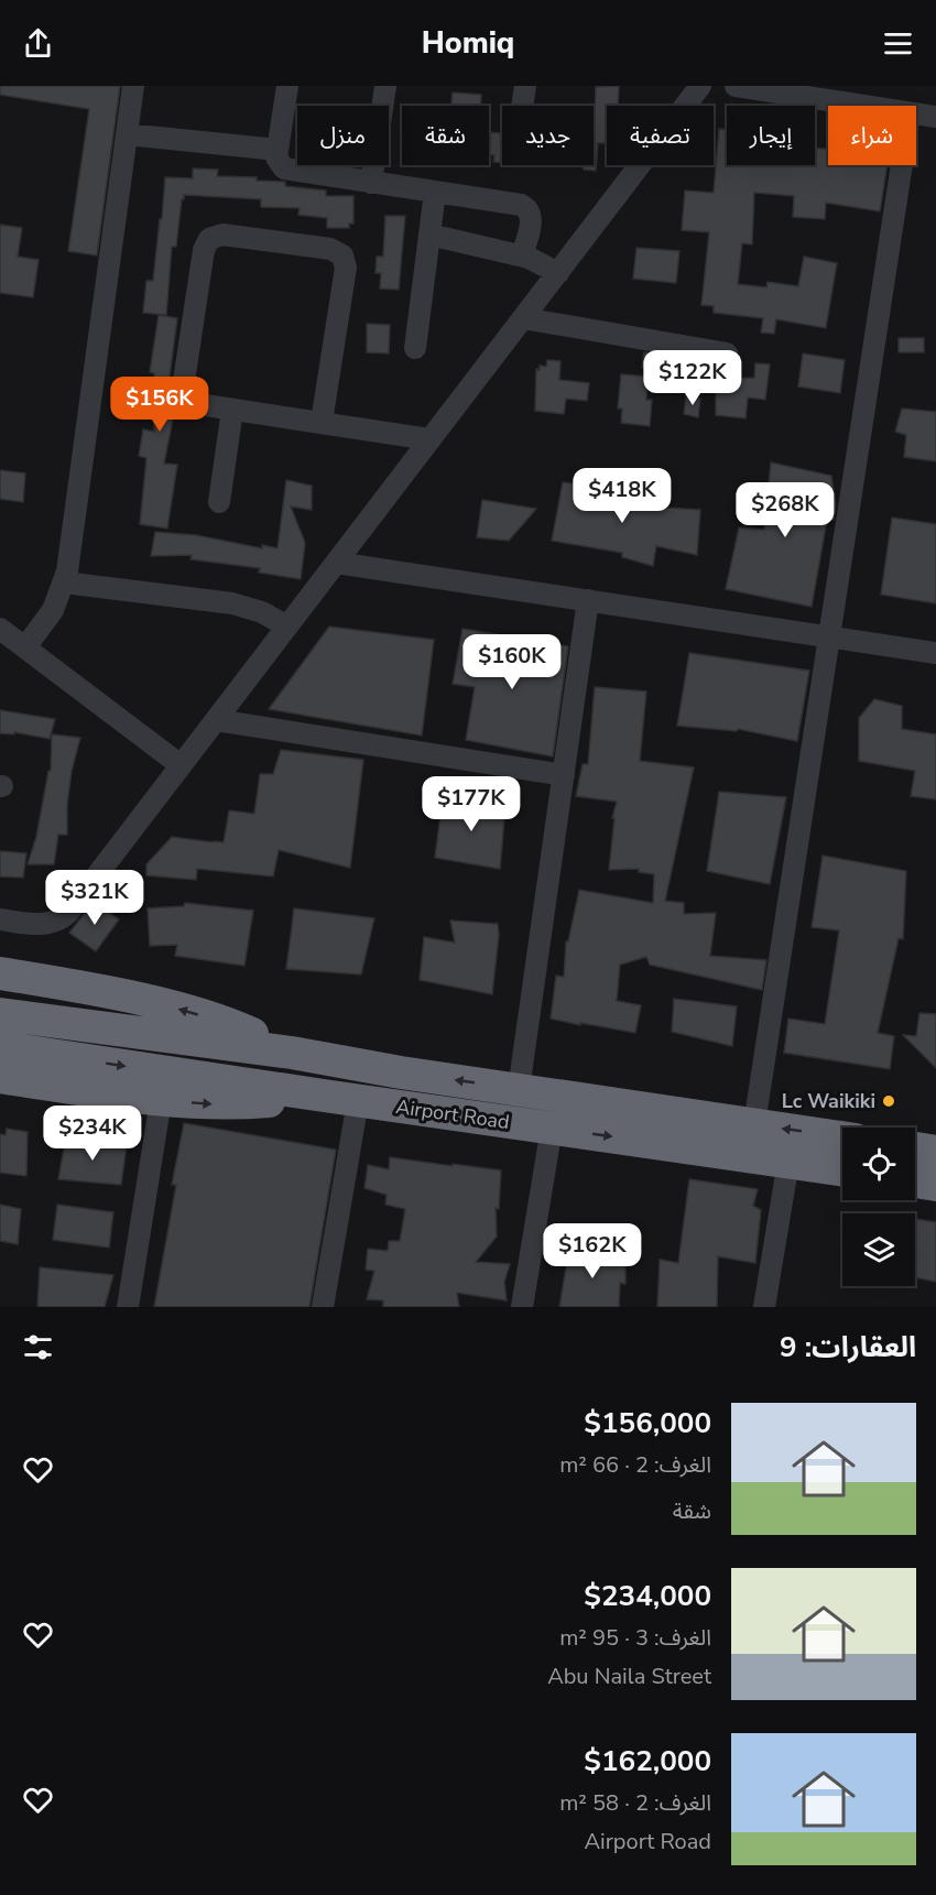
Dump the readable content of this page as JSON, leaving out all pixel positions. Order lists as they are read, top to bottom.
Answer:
{
  "streets": {
    "highway": ["Airport Road"]
  },
  "places": ["Lc Waikiki"],
  "page": {
    "header": "Homiq",
    "chip": [
      "شراء",
      "إيجار",
      "تصفية",
      "جديد",
      "شقة",
      "منزل"
    ],
    "price": [
      "$122K",
      "$156K",
      "$418K",
      "$268K",
      "$160K",
      "$177K",
      "$321K",
      "$234K",
      "$162K"
    ],
    "heading": "العقارات: 9",
    "list": [
      {
        "name": "$156,000",
        "note": "الغرف: 2 · 66 m² · شقة"
      },
      {
        "name": "$234,000",
        "note": "الغرف: 3 · 95 m² · Abu Naila Street"
      },
      {
        "name": "$162,000",
        "note": "الغرف: 2 · 58 m² · Airport Road"
      }
    ]
  }
}
